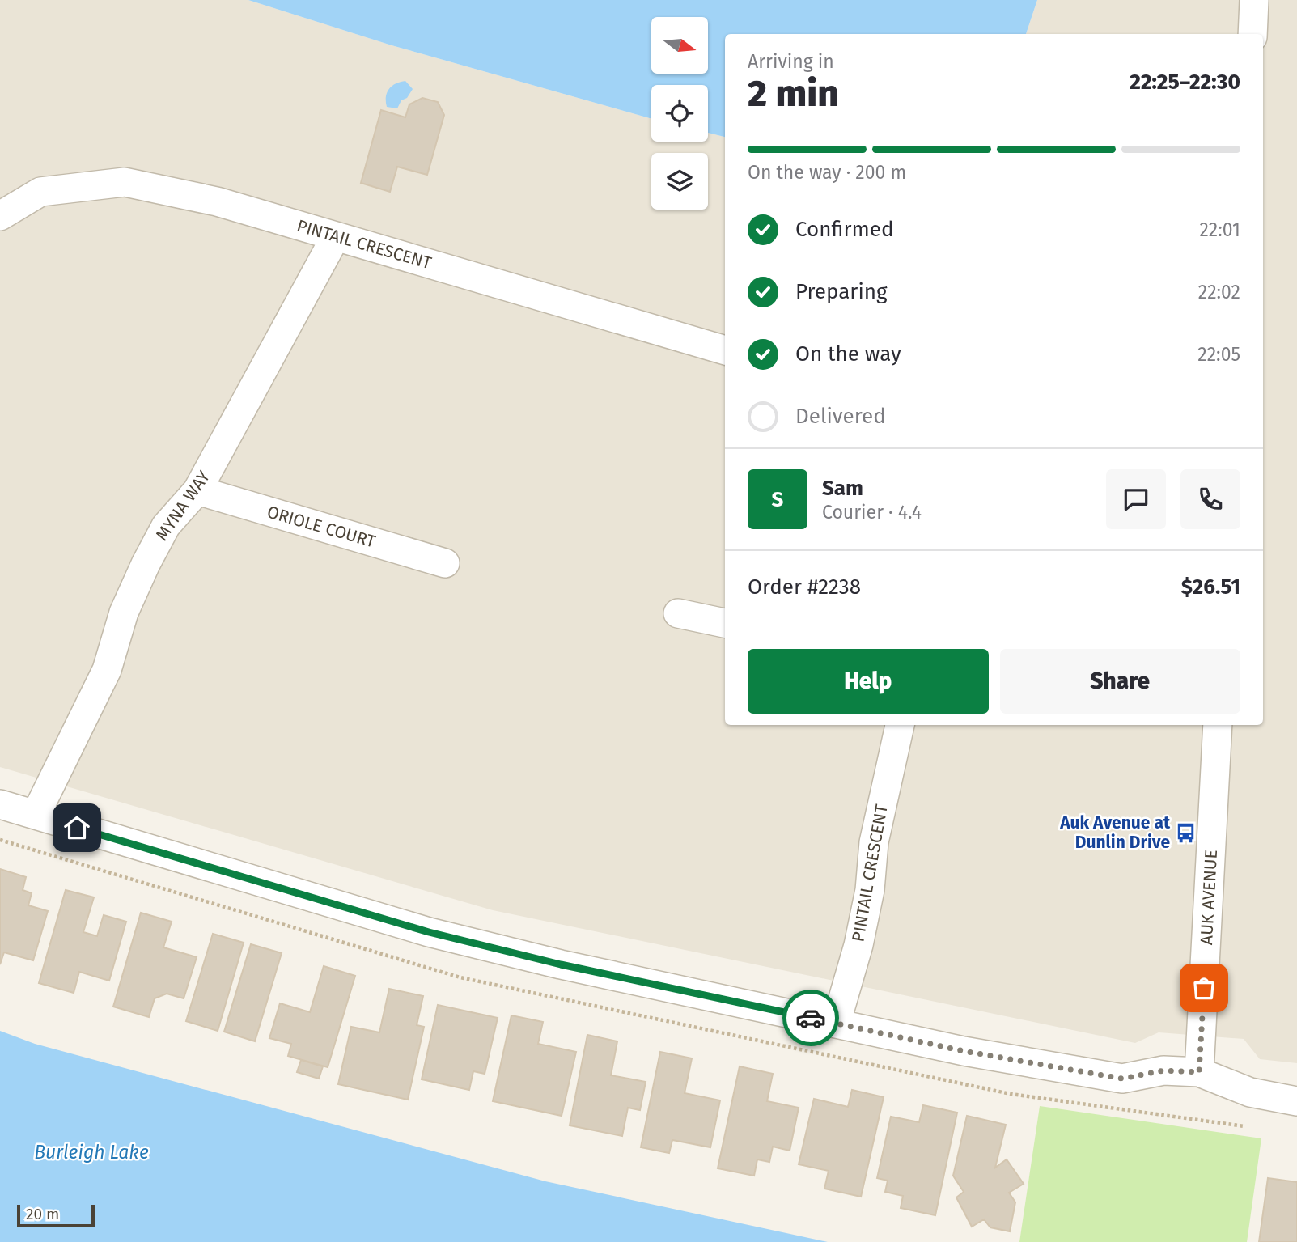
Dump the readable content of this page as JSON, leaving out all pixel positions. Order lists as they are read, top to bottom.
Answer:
{
  "streets": {
    "street": [
      "PINTAIL CRESCENT",
      "MYNA WAY",
      "ORIOLE COURT",
      "AUK AVENUE"
    ]
  },
  "crossings": [
    ["PINTAIL CRESCENT", "MYNA WAY"],
    ["MYNA WAY", "ORIOLE COURT"]
  ],
  "water": ["Burleigh Lake"],
  "places": {
    "bus stop": ["Auk Avenue at Dunlin Drive"]
  },
  "scale_bar": "20 m",
  "north": "right",
  "page": {
    "heading": ["2 min", "Arriving in", "22:25–22:30"],
    "panel": [
      "Sam",
      "Courier · 4.4",
      "Order #2238",
      "$26.51"
    ],
    "bar": "On the way · 200 m",
    "list": [
      ["Confirmed", "22:01"],
      ["Preparing", "22:02"],
      ["On the way", "22:05"],
      "Delivered"
    ],
    "round": "S",
    "buttons": ["Help", "Share"],
    "scale": "20 m"
  }
}
